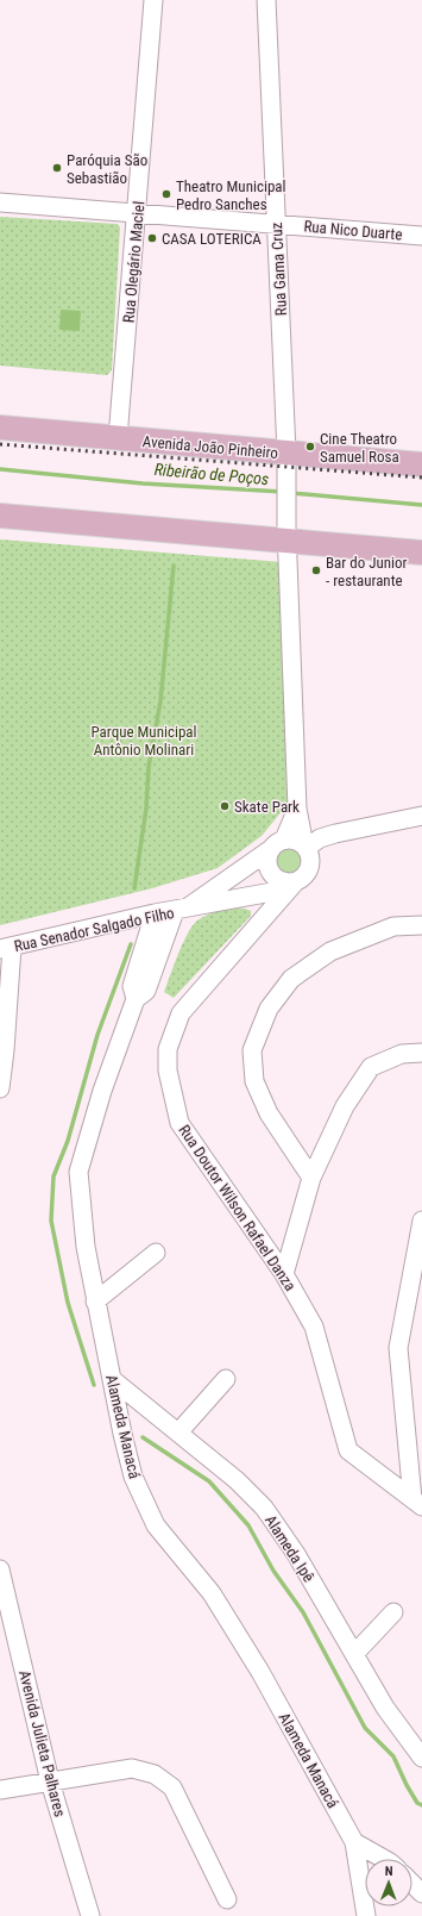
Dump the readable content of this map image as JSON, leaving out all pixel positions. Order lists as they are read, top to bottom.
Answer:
{
  "streets": {
    "main road": ["Avenida João Pinheiro"],
    "street": [
      "Rua Nico Duarte",
      "Rua Olegário Maciel",
      "Rua Gama Cruz",
      "Rua Senador Salgado Filho",
      "Rua Doutor Wilson Rafael Danza",
      "Alameda Manacá",
      "Alameda Ipê",
      "Avenida Julieta Palhares"
    ]
  },
  "crossings": [
    ["Rua Nico Duarte", "Rua Olegário Maciel"],
    ["Rua Nico Duarte", "Rua Gama Cruz"],
    ["Rua Olegário Maciel", "Avenida João Pinheiro"],
    ["Rua Gama Cruz", "Avenida João Pinheiro"],
    ["Rua Gama Cruz", "Rua Senador Salgado Filho"],
    ["Rua Gama Cruz", "Rua Doutor Wilson Rafael Danza"],
    ["Rua Senador Salgado Filho", "Rua Doutor Wilson Rafael Danza"],
    ["Rua Senador Salgado Filho", "Alameda Manacá"],
    ["Alameda Manacá", "Alameda Ipê"]
  ],
  "water": ["Ribeirão de Poços"],
  "parks": ["Parque Municipal Antônio Molinari"],
  "places": [
    "Paróquia São Sebastião",
    "Theatro Municipal Pedro Sanches",
    "CASA LOTERICA",
    "Cine Theatro Samuel Rosa",
    "Bar do Junior - restaurante",
    "Skate Park"
  ],
  "north": "top"
}
